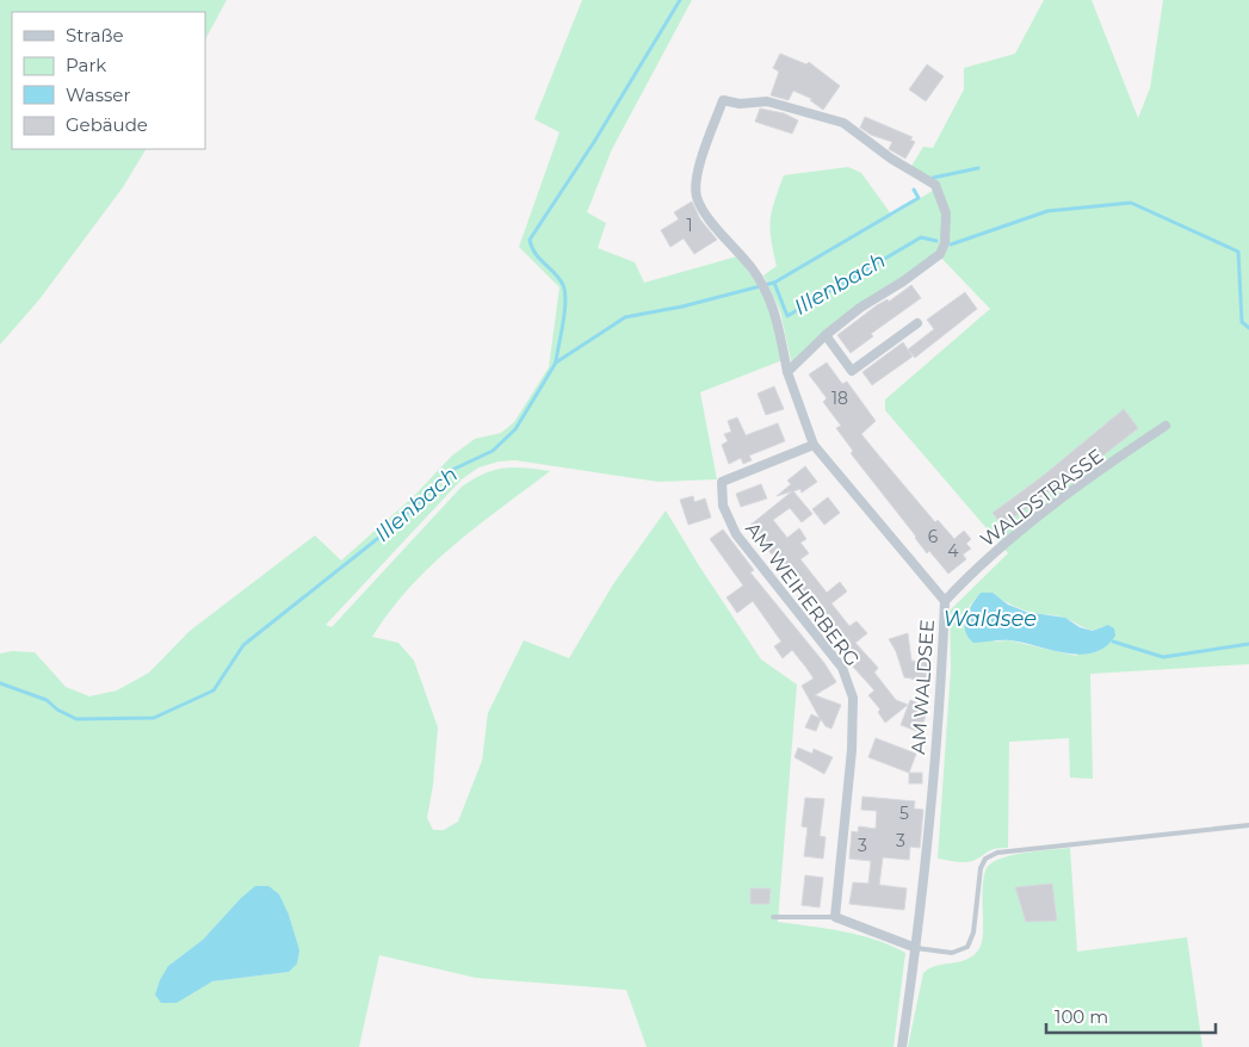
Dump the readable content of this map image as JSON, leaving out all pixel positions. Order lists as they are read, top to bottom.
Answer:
{
  "streets": {
    "street": ["WALDSTRASSE", "AM WEIHERBERG", "AM WALDSEE"]
  },
  "crossings": [
    ["WALDSTRASSE", "AM WALDSEE"],
    ["AM WEIHERBERG", "AM WALDSEE"]
  ],
  "water": ["Illenbach", "Waldsee"],
  "house_numbers": [
    "1",
    "18",
    "6",
    "4",
    "5",
    "3",
    "3"
  ],
  "legend": [
    "Straße",
    "Park",
    "Wasser",
    "Gebäude"
  ],
  "scale_bar": "100 m"
}
